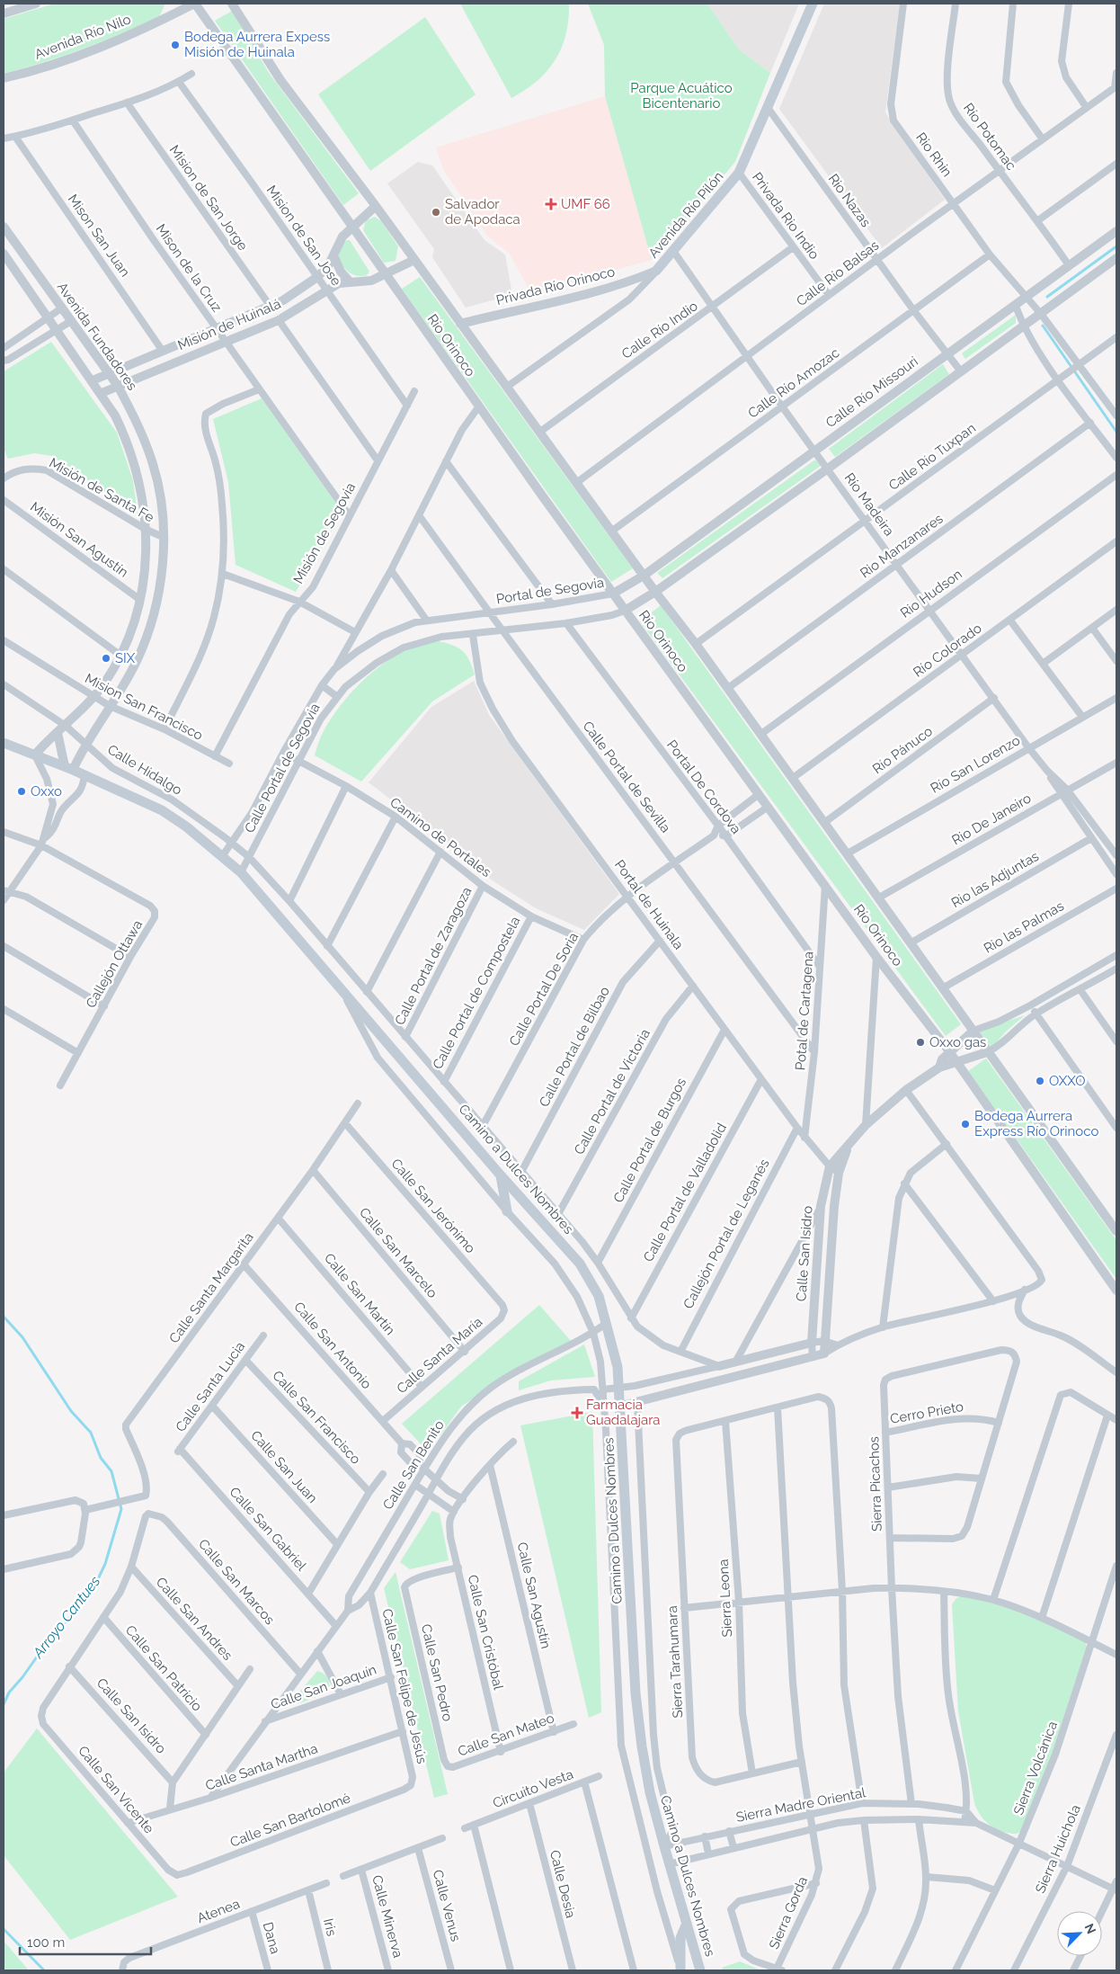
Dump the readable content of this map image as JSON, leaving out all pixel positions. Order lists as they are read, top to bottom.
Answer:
{
  "streets": {
    "main road": ["Avenida Río Pilón", "Camino a Dulces Nombres"],
    "street": [
      "Avenida Río Nilo",
      "Río Potomac",
      "Rio Rhin",
      "Mision de San Jorge",
      "Rio Nazas",
      "Privada Rio Indio",
      "Mison San Juan",
      "Mision de San Jose",
      "Mison de la Cruz",
      "Calle Río Balsas",
      "Privada Río Orinoco",
      "Misión de Huinalá",
      "Calle Río Indio",
      "Avenida Fundadores",
      "Río Orinoco",
      "Calle Río Amozac",
      "Calle Río Missouri",
      "Calle Río Tuxpan",
      "Misión de Santa Fe",
      "Río Madeira",
      "Misión de Segovia",
      "Misión San Agustín",
      "Rio Manzanares",
      "Portal de Segovia",
      "Rio Hudson",
      "Río Colorado",
      "Mision San Francisco",
      "Río Pánuco",
      "Río San Lorenzo",
      "Calle Portal de Segovia",
      "Calle Hidalgo",
      "Calle Portal de Sevilla",
      "Portal De Cordova",
      "Rio De Janeiro",
      "Camino de Portales",
      "Rio las Adjuntas",
      "Portal de Huinala",
      "Rio las Palmas",
      "Calle Portal de Zaragoza",
      "Callejón Ottawa",
      "Calle Portal De Soria",
      "Calle Portal de Compostela",
      "Potal de Cartagena",
      "Calle Portal de Bilbao",
      "Calle Portal de Victoria",
      "Calle Portal de Burgos",
      "Calle Portal de Valladolid",
      "Calle San Jerónimo",
      "Callejón Portal de Leganés",
      "Calle San Marcelo",
      "Calle San Isidro",
      "Calle Santa Margarita",
      "Calle San Martín",
      "Calle San Antonio",
      "Calle Santa María",
      "Calle Santa Lucia",
      "Cerro Prieto",
      "Calle San Francisco",
      "Calle San Benito",
      "Calle San Juan",
      "Sierra Picachos",
      "Calle San Gabriel",
      "Calle San Marcos",
      "Calle San Agustín",
      "Sierra Leona",
      "Calle San Andres",
      "Calle San Cristóbal",
      "Sierra Tarahumara",
      "Calle San Patricio",
      "Calle San Pedro",
      "Calle San Felipe de Jesús",
      "Calle San Joaquín",
      "Calle San Mateo",
      "Calle Santa Martha",
      "Sierra Volcánica",
      "Circuito Vesta",
      "Calle San Vicente",
      "Sierra Madre Oriental",
      "Calle San Bartolomé",
      "Sierra Huichola",
      "Calle Desia",
      "Calle Venus",
      "Atenea",
      "Sierra Gorda",
      "Calle Minerva",
      "Iris",
      "Dana"
    ]
  },
  "crossings": [
    ["Avenida Río Nilo", "Río Orinoco"],
    ["Río Potomac", "Calle Río Balsas"],
    ["Río Potomac", "Calle Río Missouri"],
    ["Rio Rhin", "Calle Río Balsas"],
    ["Rio Rhin", "Calle Río Amozac"],
    ["Rio Rhin", "Calle Río Missouri"],
    ["Rio Rhin", "Calle Río Tuxpan"],
    ["Mision de San Jorge", "Misión de Huinalá"],
    ["Rio Nazas", "Avenida Río Pilón"],
    ["Rio Nazas", "Calle Río Balsas"],
    ["Rio Nazas", "Calle Río Amozac"],
    ["Rio Nazas", "Calle Río Missouri"],
    ["Avenida Río Pilón", "Privada Rio Indio"],
    ["Avenida Río Pilón", "Privada Río Orinoco"],
    ["Avenida Río Pilón", "Río Orinoco"],
    ["Avenida Río Pilón", "Río Madeira"],
    ["Privada Rio Indio", "Calle Río Balsas"],
    ["Privada Rio Indio", "Calle Río Indio"],
    ["Mison San Juan", "Misión de Huinalá"],
    ["Mision de San Jose", "Misión de Huinalá"],
    ["Mision de San Jose", "Misión de Segovia"],
    ["Mison de la Cruz", "Misión de Huinalá"],
    ["Mison de la Cruz", "Misión de Segovia"],
    ["Calle Río Balsas", "Río Orinoco"],
    ["Calle Río Balsas", "Río Madeira"],
    ["Privada Río Orinoco", "Río Orinoco"],
    ["Misión de Huinalá", "Avenida Fundadores"],
    ["Misión de Huinalá", "Río Orinoco"],
    ["Calle Río Indio", "Río Orinoco"],
    ["Calle Río Indio", "Río Madeira"],
    ["Avenida Fundadores", "Misión de Santa Fe"],
    ["Avenida Fundadores", "Mision San Francisco"],
    ["Avenida Fundadores", "Calle Hidalgo"],
    ["Avenida Fundadores", "Camino a Dulces Nombres"],
    ["Río Orinoco", "Calle Río Amozac"],
    ["Río Orinoco", "Calle Río Missouri"],
    ["Río Orinoco", "Calle Río Tuxpan"],
    ["Río Orinoco", "Rio Manzanares"],
    ["Río Orinoco", "Portal de Segovia"],
    ["Río Orinoco", "Rio Hudson"],
    ["Río Orinoco", "Río Colorado"],
    ["Río Orinoco", "Río Pánuco"],
    ["Río Orinoco", "Río San Lorenzo"],
    ["Río Orinoco", "Calle Portal de Segovia"],
    ["Río Orinoco", "Rio De Janeiro"],
    ["Río Orinoco", "Rio las Adjuntas"],
    ["Río Orinoco", "Rio las Palmas"],
    ["Río Orinoco", "Potal de Cartagena"],
    ["Calle Río Amozac", "Río Madeira"],
    ["Calle Río Missouri", "Río Madeira"],
    ["Calle Río Missouri", "Portal de Segovia"],
    ["Calle Río Tuxpan", "Río Madeira"],
    ["Río Madeira", "Rio Manzanares"],
    ["Río Madeira", "Rio Hudson"],
    ["Río Madeira", "Río Colorado"],
    ["Río Madeira", "Río Pánuco"],
    ["Río Madeira", "Río San Lorenzo"],
    ["Río Madeira", "Rio De Janeiro"],
    ["Río Madeira", "Rio las Adjuntas"],
    ["Misión de Segovia", "Mision San Francisco"],
    ["Portal de Segovia", "Calle Portal de Segovia"],
    ["Portal de Segovia", "Calle Portal de Sevilla"],
    ["Calle Portal de Segovia", "Calle Hidalgo"],
    ["Calle Portal de Segovia", "Calle Portal de Sevilla"],
    ["Calle Portal de Segovia", "Camino de Portales"],
    ["Calle Portal de Segovia", "Portal de Huinala"],
    ["Calle Portal de Segovia", "Camino a Dulces Nombres"],
    ["Calle Hidalgo", "Camino a Dulces Nombres"],
    ["Calle Portal de Sevilla", "Calle Portal De Soria"],
    ["Calle Portal de Sevilla", "Potal de Cartagena"],
    ["Portal De Cordova", "Potal de Cartagena"],
    ["Camino de Portales", "Calle Portal de Zaragoza"],
    ["Camino de Portales", "Calle Portal De Soria"],
    ["Camino de Portales", "Calle Portal de Compostela"],
    ["Portal de Huinala", "Calle Portal De Soria"],
    ["Portal de Huinala", "Potal de Cartagena"],
    ["Portal de Huinala", "Calle Portal de Bilbao"],
    ["Portal de Huinala", "Calle Portal de Victoria"],
    ["Portal de Huinala", "Calle Portal de Burgos"],
    ["Portal de Huinala", "Calle Portal de Valladolid"],
    ["Portal de Huinala", "Callejón Portal de Leganés"],
    ["Portal de Huinala", "Calle San Isidro"],
    ["Calle Portal de Zaragoza", "Camino a Dulces Nombres"],
    ["Calle Portal De Soria", "Camino a Dulces Nombres"],
    ["Calle Portal de Compostela", "Camino a Dulces Nombres"],
    ["Calle Portal de Bilbao", "Camino a Dulces Nombres"],
    ["Calle Portal de Victoria", "Camino a Dulces Nombres"],
    ["Calle Portal de Burgos", "Camino a Dulces Nombres"],
    ["Camino a Dulces Nombres", "Calle Portal de Valladolid"],
    ["Camino a Dulces Nombres", "Callejón Portal de Leganés"],
    ["Camino a Dulces Nombres", "Calle San Benito"],
    ["Camino a Dulces Nombres", "Sierra Madre Oriental"],
    ["Calle San Jerónimo", "Calle Santa Margarita"],
    ["Calle San Jerónimo", "Calle Santa María"],
    ["Calle San Marcelo", "Calle Santa Margarita"],
    ["Calle San Marcelo", "Calle Santa María"],
    ["Calle San Isidro", "Calle San Vicente"],
    ["Calle Santa Margarita", "Calle San Martín"],
    ["Calle Santa Margarita", "Calle San Antonio"],
    ["Calle San Martín", "Calle Santa María"],
    ["Calle San Antonio", "Calle Santa María"],
    ["Calle San Antonio", "Calle San Benito"],
    ["Calle Santa Lucia", "Calle San Francisco"],
    ["Calle Santa Lucia", "Calle San Juan"],
    ["Calle Santa Lucia", "Calle San Gabriel"],
    ["Cerro Prieto", "Sierra Picachos"],
    ["Calle San Benito", "Calle San Gabriel"],
    ["Calle San Benito", "Calle San Marcos"],
    ["Calle San Benito", "Calle San Felipe de Jesús"],
    ["Calle San Benito", "Calle San Joaquín"],
    ["Calle San Benito", "Calle Santa Martha"],
    ["Sierra Picachos", "Sierra Madre Oriental"],
    ["Calle San Marcos", "Calle San Andres"],
    ["Calle San Agustín", "Calle San Mateo"],
    ["Sierra Leona", "Sierra Tarahumara"],
    ["Calle San Cristóbal", "Calle San Pedro"],
    ["Calle San Cristóbal", "Calle San Mateo"],
    ["Sierra Tarahumara", "Sierra Gorda"],
    ["Calle San Pedro", "Calle San Mateo"],
    ["Calle San Felipe de Jesús", "Calle San Joaquín"],
    ["Calle San Felipe de Jesús", "Calle Santa Martha"],
    ["Calle San Felipe de Jesús", "Calle San Bartolomé"],
    ["Calle Santa Martha", "Calle San Vicente"],
    ["Circuito Vesta", "Calle Desia"],
    ["Calle San Vicente", "Calle San Bartolomé"],
    ["Sierra Madre Oriental", "Sierra Gorda"],
    ["Atenea", "Iris"],
    ["Atenea", "Dana"]
  ],
  "water": ["Arroyo Cantues"],
  "parks": ["Parque Acuático Bicentenario"],
  "places": {
    "other": [
      "Bodega Aurrera Expess Misión de Huinala",
      "Salvador de Apodaca",
      "SIX",
      "Oxxo",
      "Oxxo gas",
      "OXXO",
      "Bodega Aurrera Express Río Orinoco"
    ],
    "health": ["UMF 66", "Farmacia Guadalajara"]
  },
  "scale_bar": "100 m",
  "north": "top right"
}
